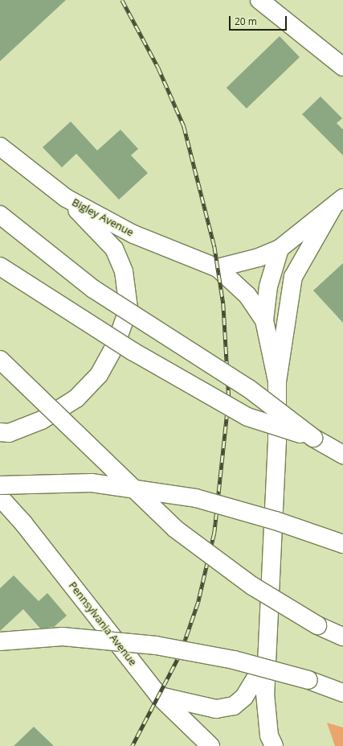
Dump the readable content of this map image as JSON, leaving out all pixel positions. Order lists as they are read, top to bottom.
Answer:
{
  "streets": {
    "main road": ["Bigley Avenue", "Pennsylvania Avenue"]
  },
  "scale_bar": "20 m"
}
